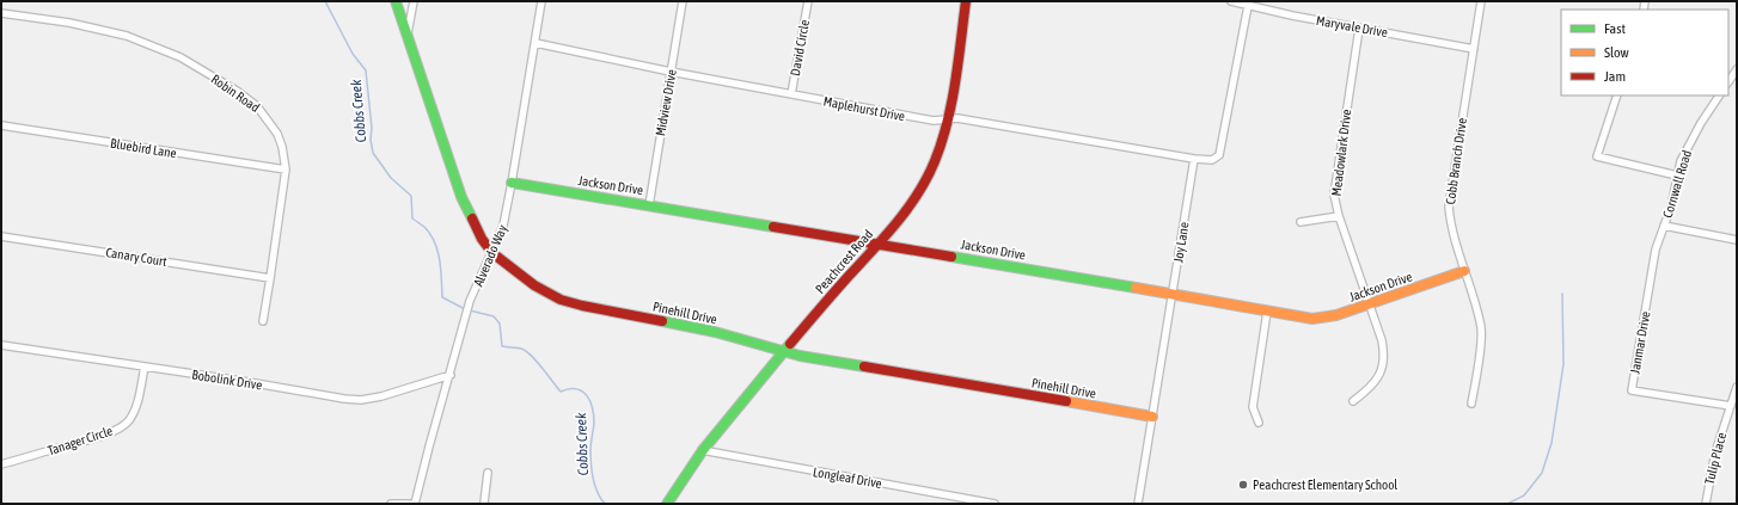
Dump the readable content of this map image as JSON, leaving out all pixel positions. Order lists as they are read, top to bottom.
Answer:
{
  "streets": {
    "street": [
      "Maryvale Drive",
      "David Circle",
      "Robin Road",
      "Midview Drive",
      "Maplehurst Drive",
      "Bluebird Lane",
      "Meadowlark Drive",
      "Cobb Branch Drive",
      "Cornwall Road",
      "Jackson Drive",
      "Joy Lane",
      "Alverado Way",
      "Canary Court",
      "Peachcrest Road",
      "Pinehill Drive",
      "Janmar Drive",
      "Bobolink Drive",
      "Tanager Circle",
      "Tulip Place",
      "Longleaf Drive"
    ]
  },
  "crossings": [
    ["Maryvale Drive", "Meadowlark Drive"],
    ["Maryvale Drive", "Cobb Branch Drive"],
    ["David Circle", "Maplehurst Drive"],
    ["Robin Road", "Bluebird Lane"],
    ["Robin Road", "Canary Court"],
    ["Midview Drive", "Maplehurst Drive"],
    ["Midview Drive", "Jackson Drive"],
    ["Maplehurst Drive", "Joy Lane"],
    ["Maplehurst Drive", "Alverado Way"],
    ["Maplehurst Drive", "Peachcrest Road"],
    ["Meadowlark Drive", "Jackson Drive"],
    ["Cobb Branch Drive", "Jackson Drive"],
    ["Cornwall Road", "Janmar Drive"],
    ["Jackson Drive", "Joy Lane"],
    ["Jackson Drive", "Alverado Way"],
    ["Jackson Drive", "Peachcrest Road"],
    ["Joy Lane", "Pinehill Drive"],
    ["Alverado Way", "Pinehill Drive"],
    ["Alverado Way", "Bobolink Drive"],
    ["Peachcrest Road", "Pinehill Drive"],
    ["Peachcrest Road", "Longleaf Drive"],
    ["Janmar Drive", "Tulip Place"],
    ["Bobolink Drive", "Tanager Circle"]
  ],
  "water": ["Cobbs Creek"],
  "places": ["Peachcrest Elementary School"],
  "legend": ["Fast", "Slow", "Jam"]
}
